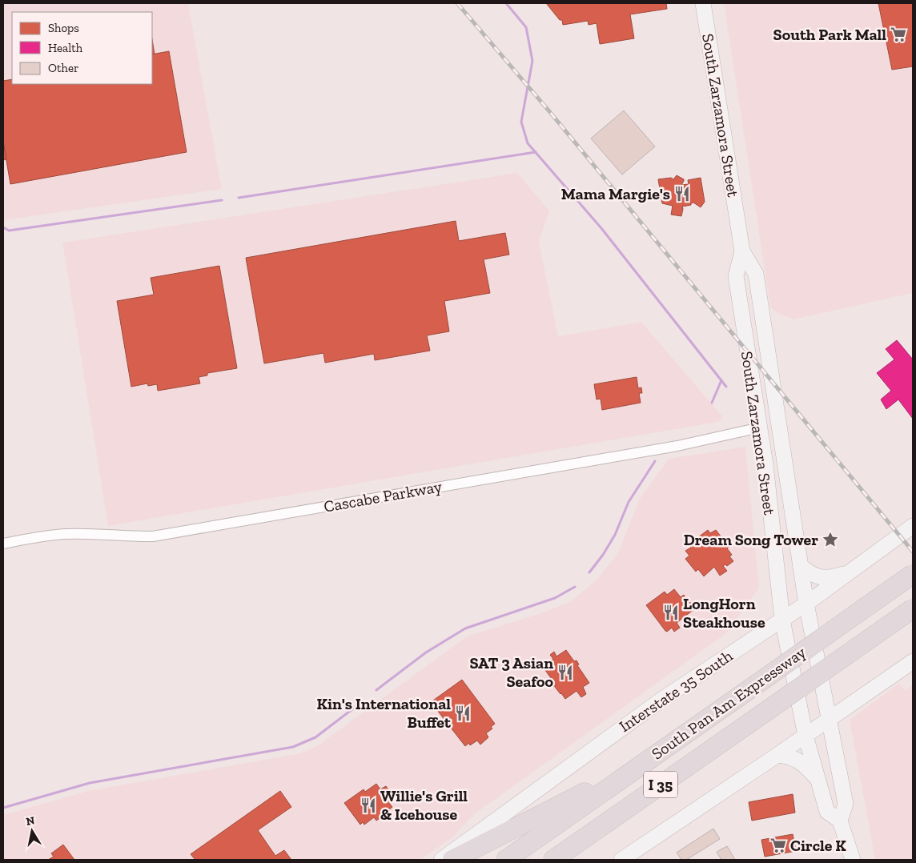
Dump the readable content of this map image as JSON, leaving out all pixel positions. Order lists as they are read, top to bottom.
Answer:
{
  "streets": {
    "highway": ["South Pan Am Expressway", "I 35"],
    "main road": ["South Zarzamora Street", "Interstate 35 South"],
    "street": ["Cascabe Parkway"]
  },
  "crossings": [
    ["South Zarzamora Street", "Cascabe Parkway"],
    ["South Zarzamora Street", "Interstate 35 South"]
  ],
  "places": {
    "supermarket": ["South Park Mall", "Circle K"],
    "restaurant": [
      "Mama Margie's",
      "LongHorn Steakhouse",
      "SAT 3 Asian Seafoo",
      "Kin's International Buffet",
      "Willie's Grill & Icehouse"
    ],
    "place": ["Dream Song Tower"]
  },
  "legend": ["Shops", "Health", "Other"],
  "north": "top"
}
